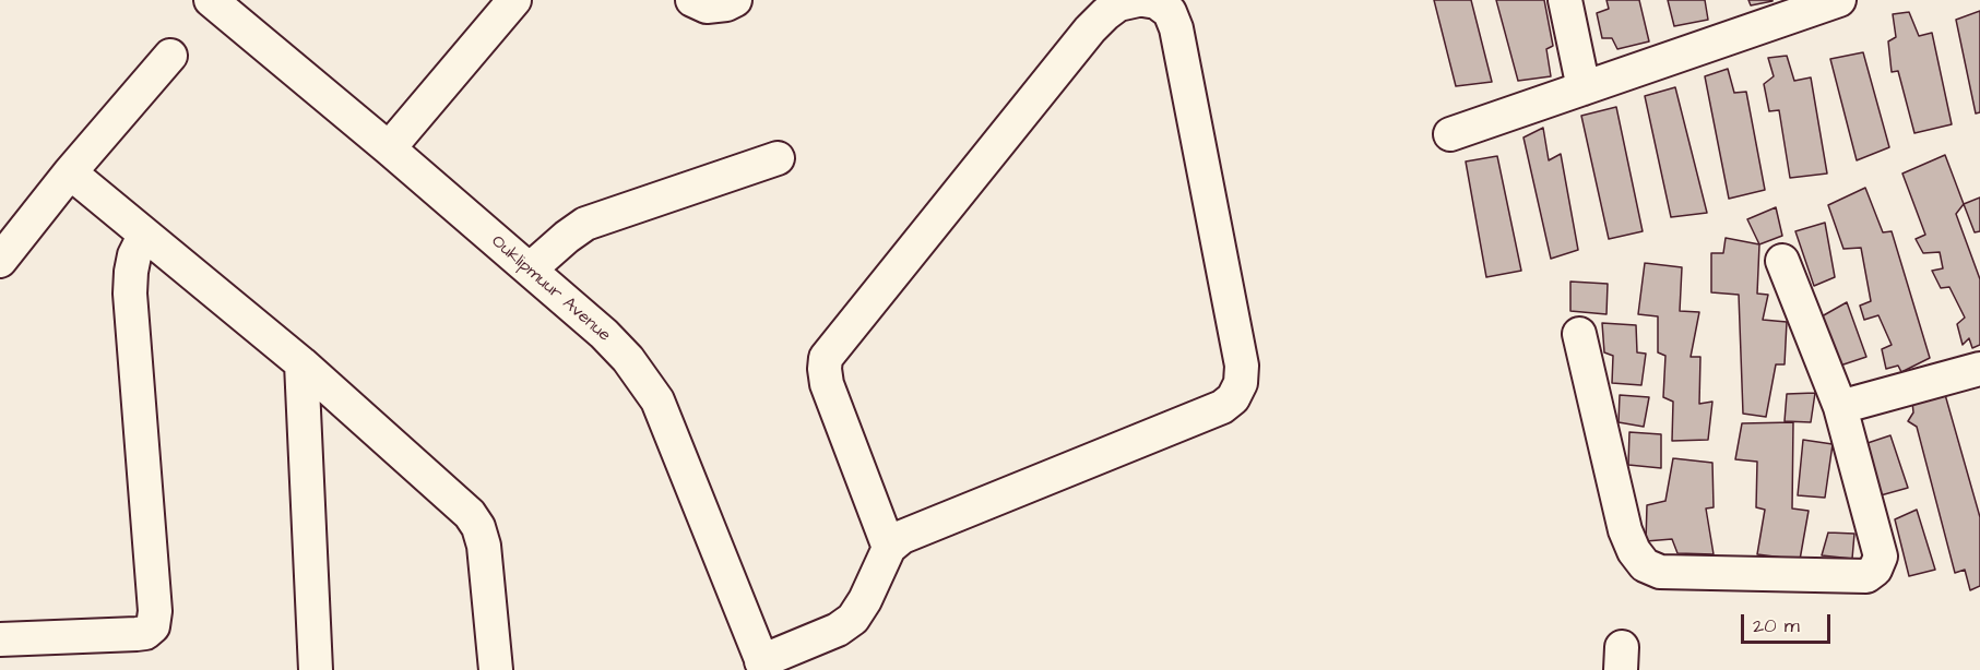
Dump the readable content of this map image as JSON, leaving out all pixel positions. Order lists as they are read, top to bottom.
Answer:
{
  "streets": {
    "street": ["Ouklipmuur Avenue"]
  },
  "scale_bar": "20 m"
}
